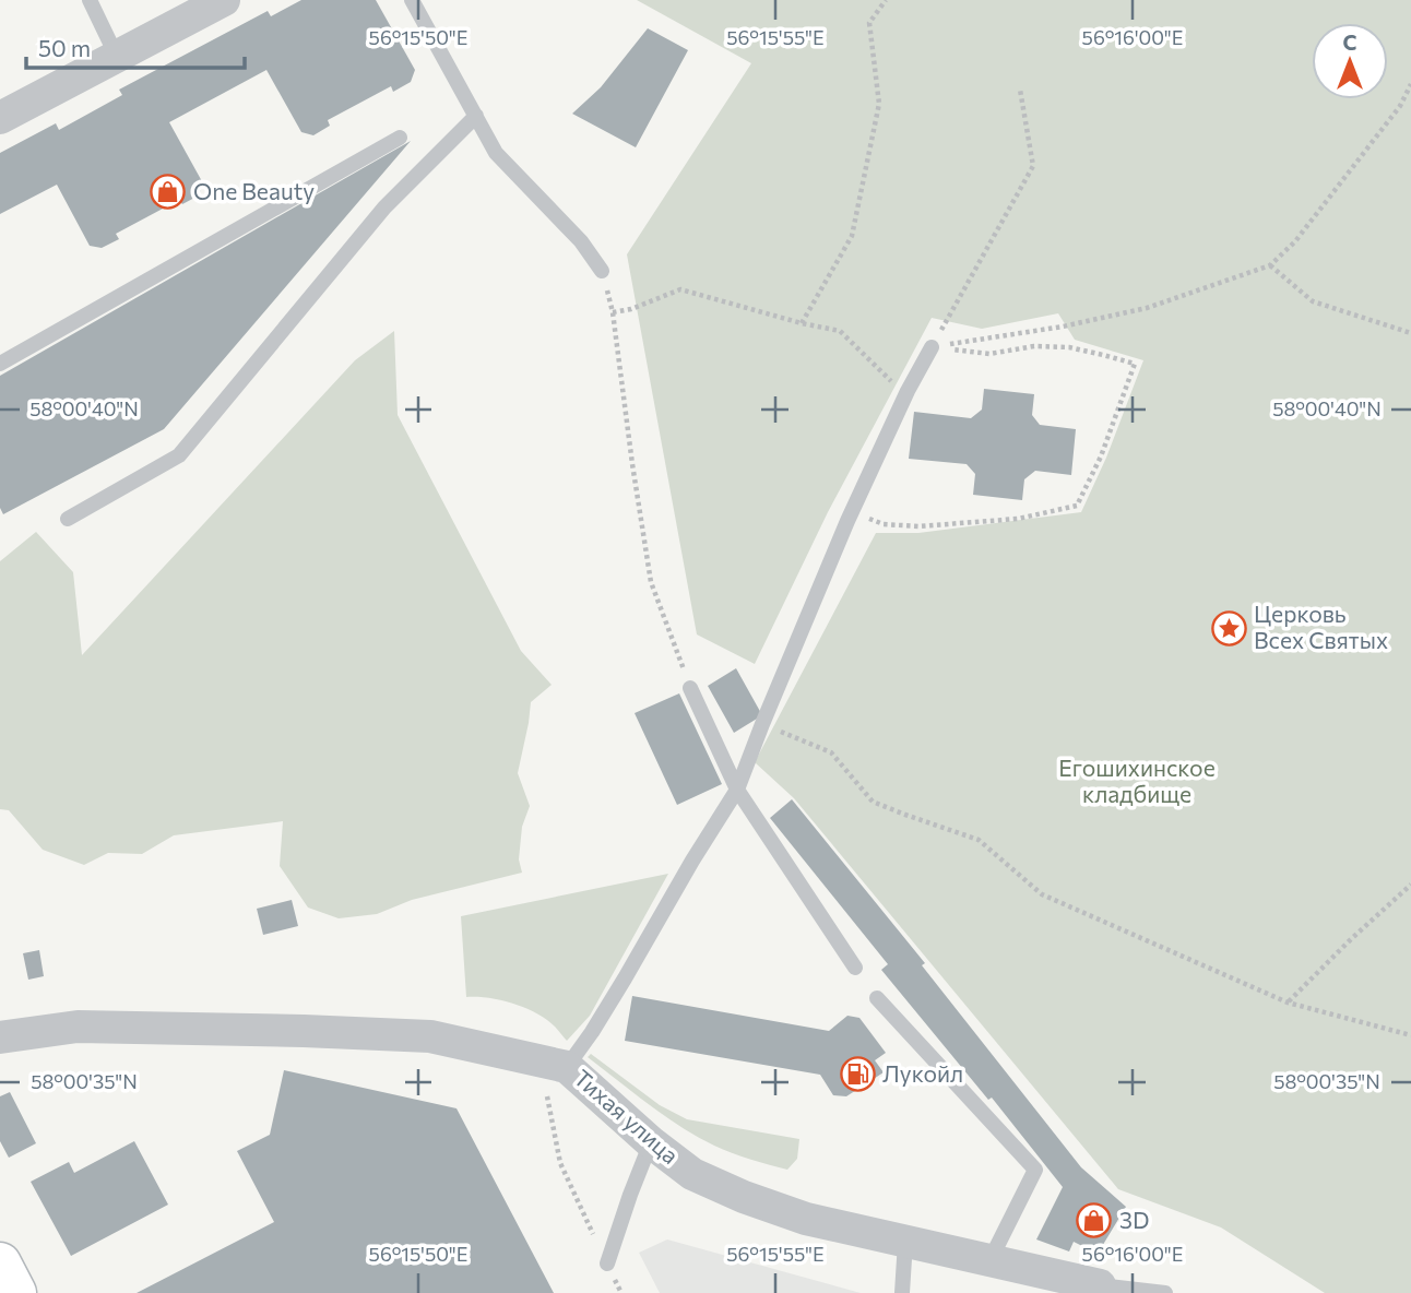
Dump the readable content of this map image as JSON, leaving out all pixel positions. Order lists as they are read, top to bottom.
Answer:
{
  "streets": {
    "street": ["Тихая улица"]
  },
  "parks": ["Егошихинское кладбище"],
  "places": {
    "shop": ["One Beauty", "3D"],
    "place": ["Церковь Всех Святых"],
    "fuel station": ["Лукойл"]
  },
  "scale_bar": "50 m",
  "north": "top",
  "coordinates": [
    "56°15'50\"E",
    "56°15'55\"E",
    "56°16'00\"E",
    "58°00'40\"N",
    "58°00'35\"N"
  ]
}
